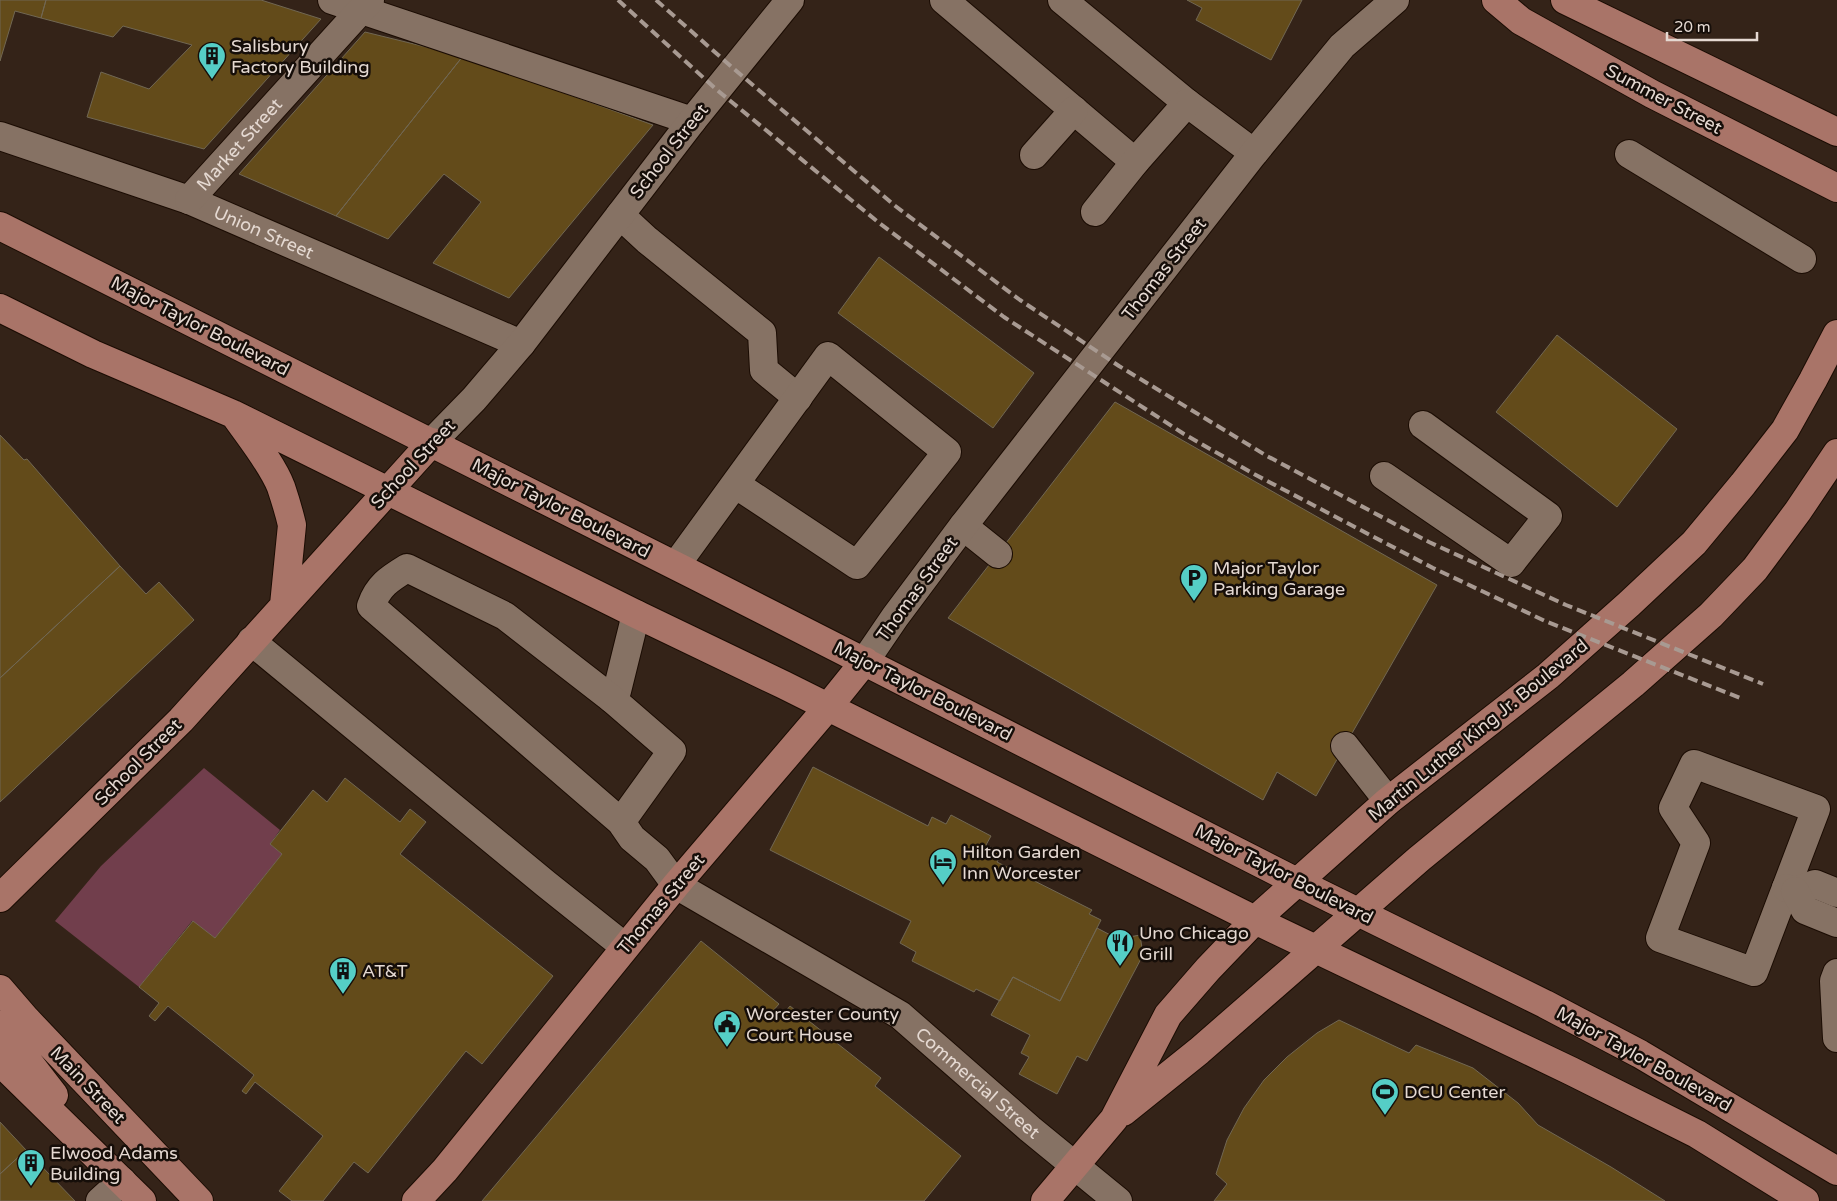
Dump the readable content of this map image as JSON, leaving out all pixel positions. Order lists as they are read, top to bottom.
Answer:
{
  "streets": {
    "main road": [
      "Summer Street",
      "School Street",
      "Thomas Street",
      "Major Taylor Boulevard",
      "Martin Luther King Jr. Boulevard",
      "Main Street"
    ],
    "street": ["Market Street", "Union Street", "Commercial Street"]
  },
  "crossings": [
    ["Market Street", "Union Street"],
    ["School Street", "Union Street"],
    ["School Street", "Major Taylor Boulevard"],
    ["Thomas Street", "Major Taylor Boulevard"],
    ["Thomas Street", "Commercial Street"],
    ["Major Taylor Boulevard", "Martin Luther King Jr. Boulevard"],
    ["Martin Luther King Jr. Boulevard", "Commercial Street"]
  ],
  "places": {
    "building": ["Salisbury Factory Building", "AT&T", "Elwood Adams Building"],
    "parking": ["Major Taylor Parking Garage"],
    "hotel": ["Hilton Garden Inn Worcester"],
    "restaurant": ["Uno Chicago Grill"],
    "public building": ["Worcester County Court House"],
    "sports": ["DCU Center"]
  },
  "scale_bar": "20 m"
}
